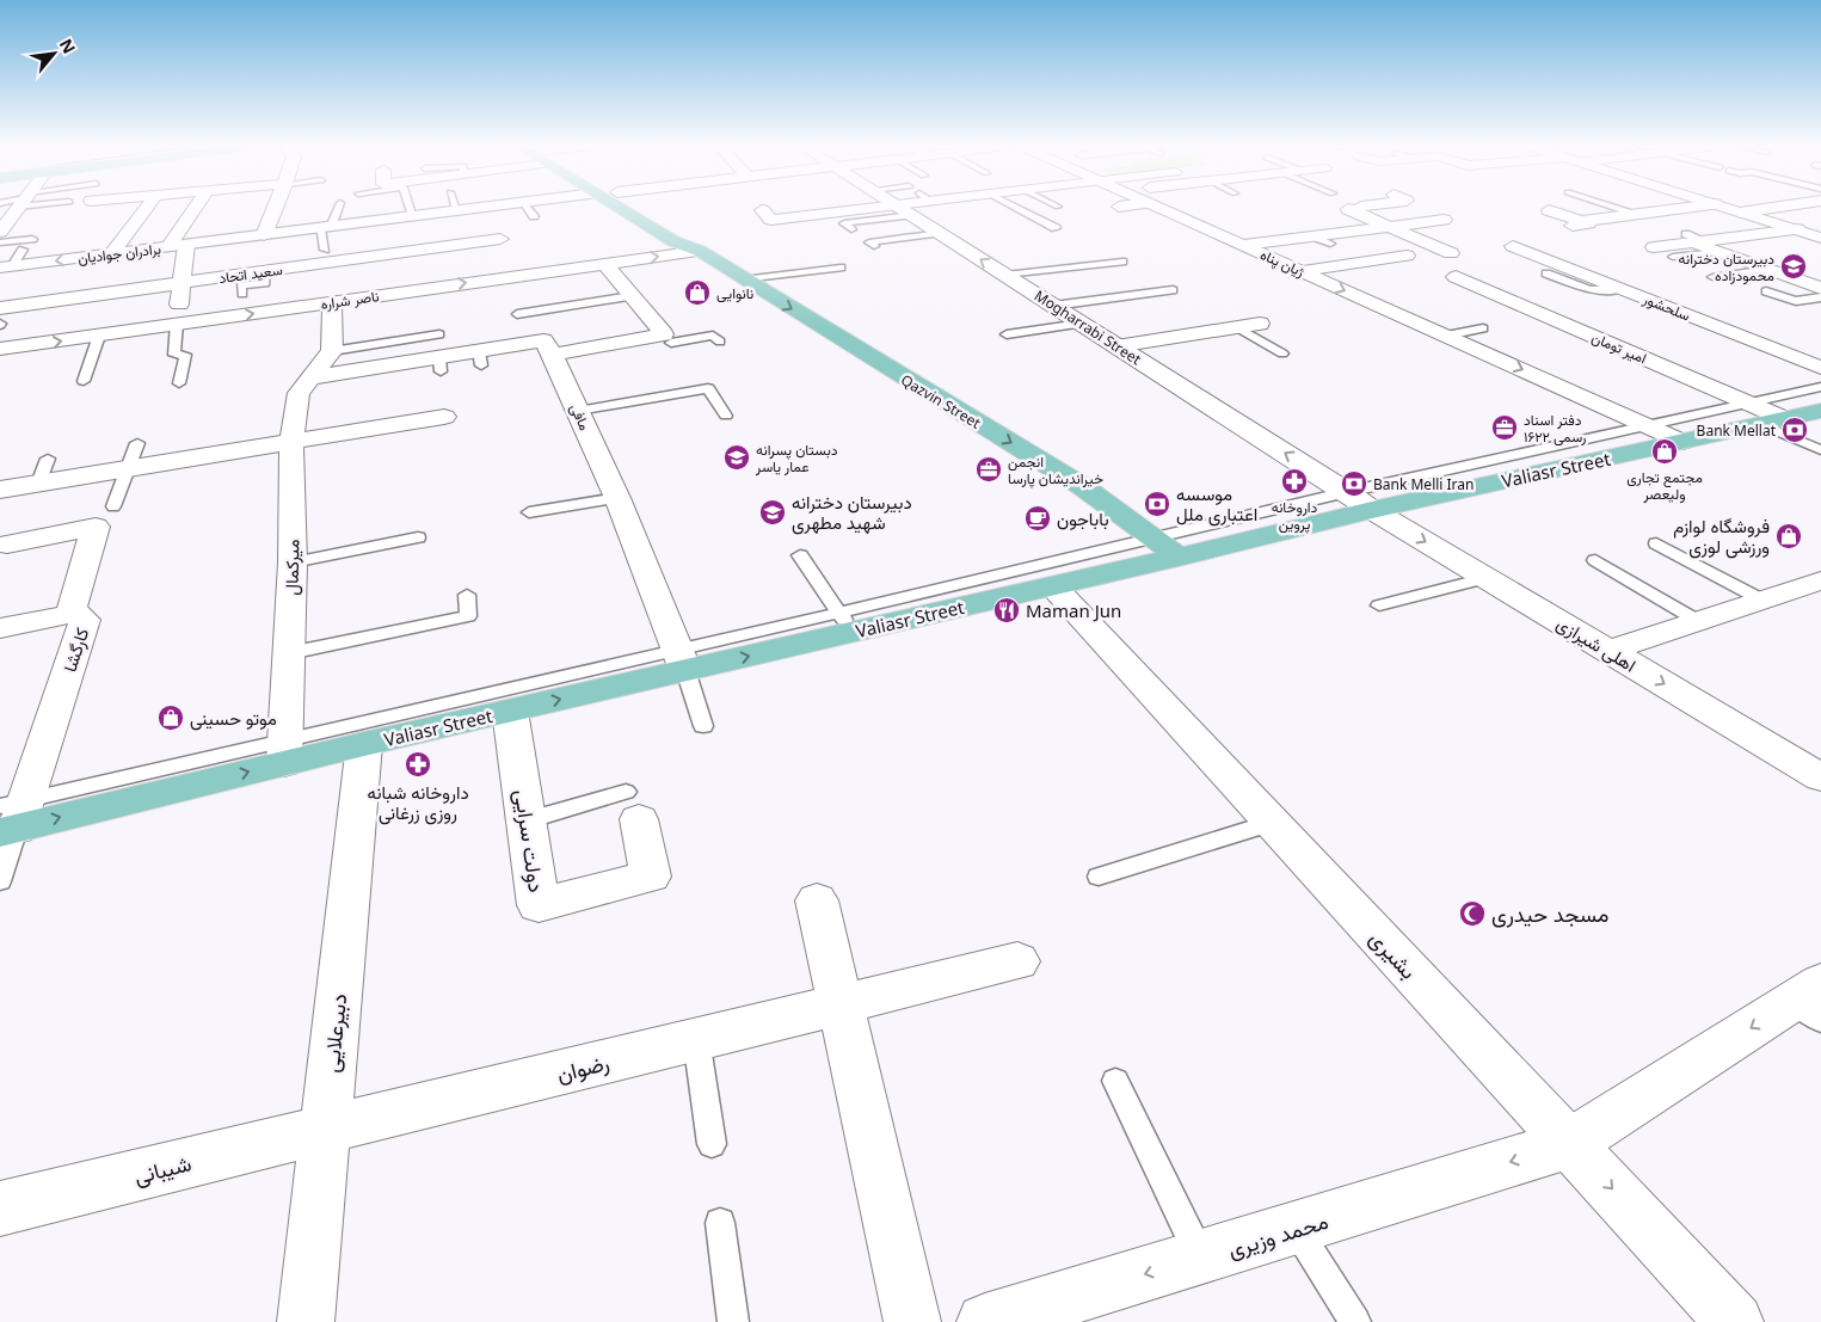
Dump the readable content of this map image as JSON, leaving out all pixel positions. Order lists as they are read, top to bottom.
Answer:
{
  "streets": {
    "main road": ["Qazvin Street", "Valiasr Street"],
    "street": [
      "برادران جوادیان",
      "ژیان پناه",
      "سعید اتحاد",
      "ناصر شراره",
      "سلحشور",
      "Mogharrabi Street",
      "امیر تومان",
      "مافی",
      "میرکمال",
      "اهلی شیرازی",
      "کارگشا",
      "دولت سرایی",
      "بشیری",
      "دبیرعلایی",
      "رضوان",
      "شیبانی",
      "محمد وزیری"
    ]
  },
  "crossings": [
    ["ژیان پناه", "Valiasr Street"],
    ["ناصر شراره", "Qazvin Street"],
    ["Mogharrabi Street", "Valiasr Street"],
    ["Mogharrabi Street", "اهلی شیرازی"],
    ["امیر تومان", "Valiasr Street"],
    ["Qazvin Street", "Valiasr Street"],
    ["مافی", "Valiasr Street"],
    ["Valiasr Street", "میرکمال"],
    ["Valiasr Street", "اهلی شیرازی"],
    ["Valiasr Street", "کارگشا"],
    ["Valiasr Street", "دولت سرایی"],
    ["Valiasr Street", "بشیری"],
    ["Valiasr Street", "دبیرعلایی"],
    ["بشیری", "محمد وزیری"],
    ["دبیرعلایی", "رضوان"],
    ["دبیرعلایی", "شیبانی"],
    ["رضوان", "شیبانی"]
  ],
  "one_way": ["Qazvin Street", "اهلی شیرازی", "محمد وزیری"],
  "places": {
    "school or university": ["دبیرستان دخترانه محمودزاده", "دبستان پسرانه عمار یاسر", "دبیرستان دخترانه شهید مطهری"],
    "shop": [
      "نانوایی",
      "مجتمع تجاری ولیعصر",
      "فروشگاه لوازم ورزشی لوزی",
      "موتو حسینی"
    ],
    "office": ["دفتر اسناد رسمی ۱۶۲۲", "انجمن خیراندیشان پارسا"],
    "bank": ["Bank Mellat", "Bank Melli Iran", "موسسه اعتباری ملل"],
    "pharmacy": ["داروخانه پروین", "داروخانه شبانه روزی زرغانی"],
    "cafe": ["باباجون"],
    "restaurant": ["Maman Jun"],
    "mosque": ["مسجد حیدری"]
  },
  "north": "top right"
}
